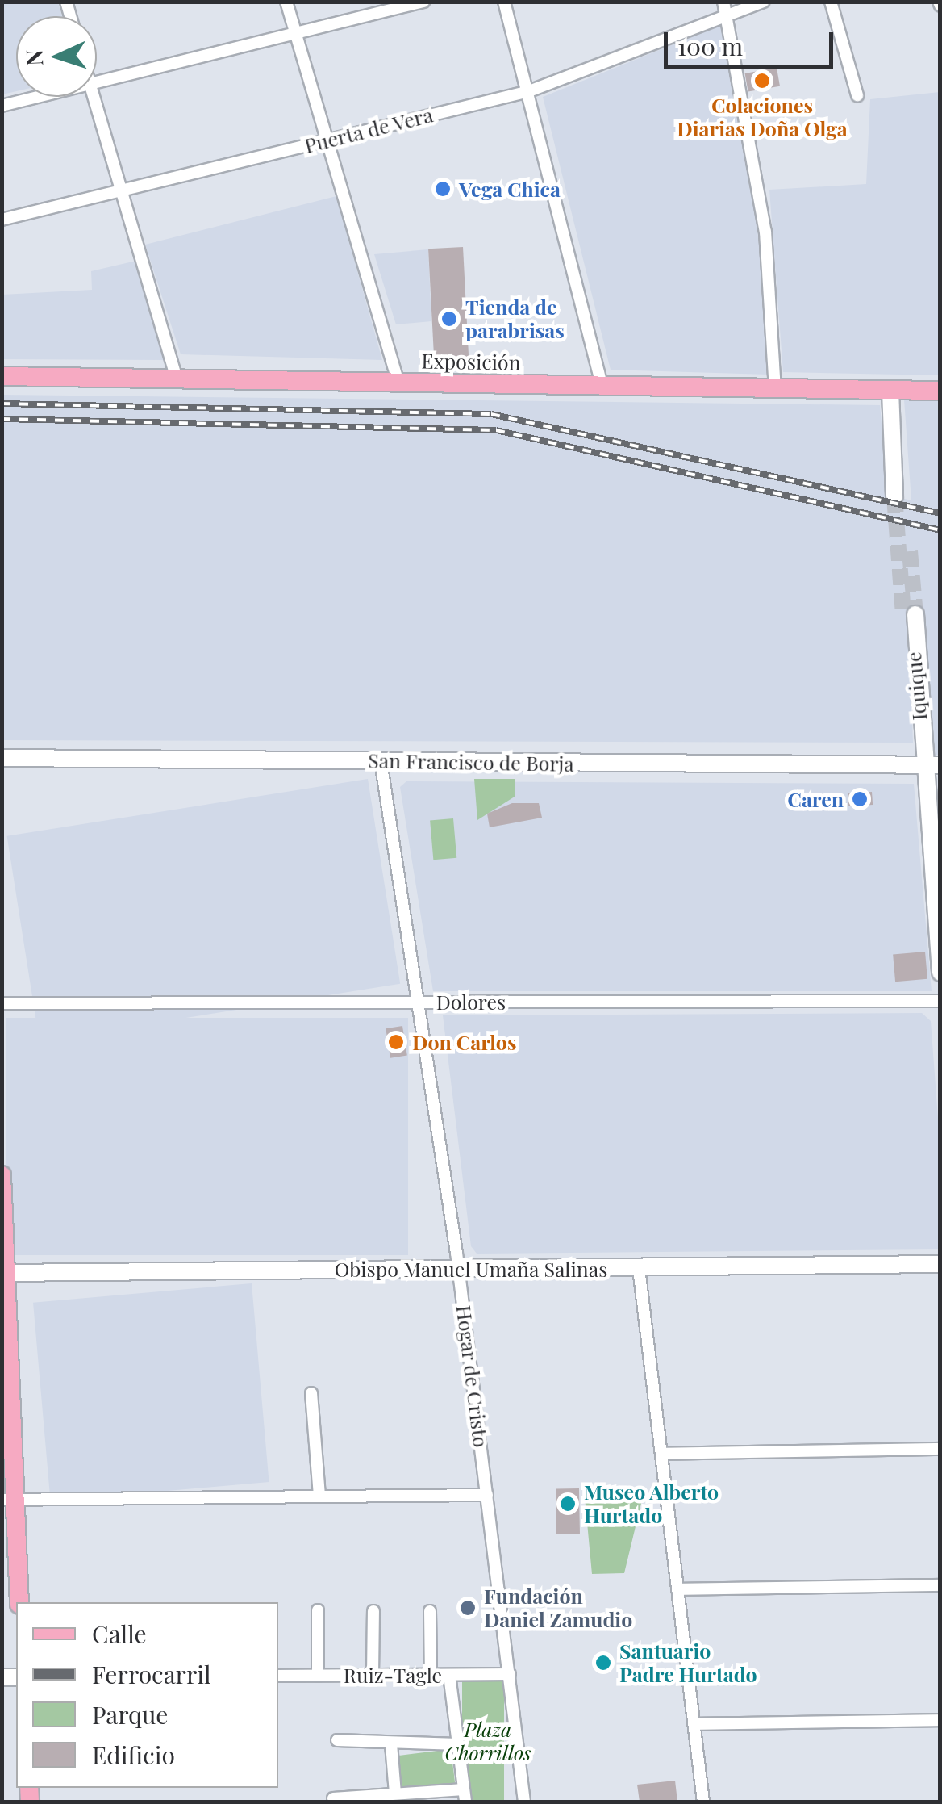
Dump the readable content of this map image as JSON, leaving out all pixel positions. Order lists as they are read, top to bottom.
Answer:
{
  "streets": {
    "main road": ["Exposición"],
    "street": [
      "Puerta de Vera",
      "Iquique",
      "San Francisco de Borja",
      "Dolores",
      "Obispo Manuel Umaña Salinas",
      "Hogar de Cristo",
      "Ruiz-Tagle"
    ]
  },
  "crossings": [
    ["Iquique", "San Francisco de Borja"],
    ["San Francisco de Borja", "Hogar de Cristo"],
    ["Dolores", "Hogar de Cristo"],
    ["Obispo Manuel Umaña Salinas", "Hogar de Cristo"],
    ["Hogar de Cristo", "Ruiz-Tagle"]
  ],
  "parks": ["Plaza Chorrillos"],
  "places": [
    "Colaciones Diarias Doña Olga",
    "Vega Chica",
    "Tienda de parabrisas",
    "Caren",
    "Don Carlos",
    "Museo Alberto Hurtado",
    "Fundación Daniel Zamudio",
    "Santuario Padre Hurtado"
  ],
  "legend": [
    "Calle",
    "Ferrocarril",
    "Parque",
    "Edificio"
  ],
  "scale_bar": "100 m",
  "north": "left"
}
